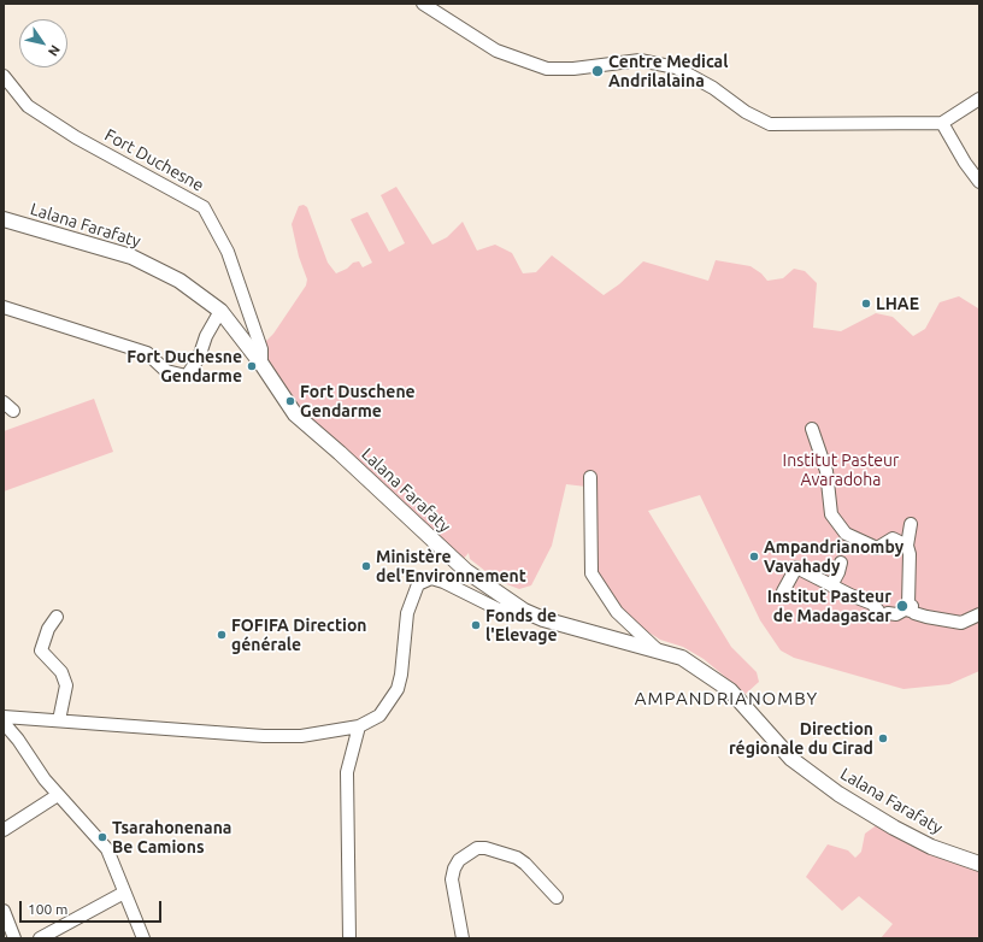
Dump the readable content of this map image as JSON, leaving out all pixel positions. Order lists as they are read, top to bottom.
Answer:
{
  "streets": {
    "main road": ["Lalana Farafaty"],
    "street": ["Fort Duchesne"]
  },
  "crossings": [
    ["Fort Duchesne", "Lalana Farafaty"]
  ],
  "districts": ["AMPANDRIANOMBY"],
  "parks": ["Institut Pasteur Avaradoha"],
  "places": [
    "Centre Medical Andrilalaina",
    "LHAE",
    "Fort Duchesne Gendarme",
    "Fort Duschene Gendarme",
    "Ampandrianomby Vavahady",
    "Ministère del'Environnement",
    "Institut Pasteur de Madagascar",
    "Fonds de l'Elevage",
    "FOFIFA Direction générale",
    "Direction régionale du Cirad",
    "Tsarahonenana Be Camions"
  ],
  "scale_bar": "100 m",
  "north": "bottom right"
}
